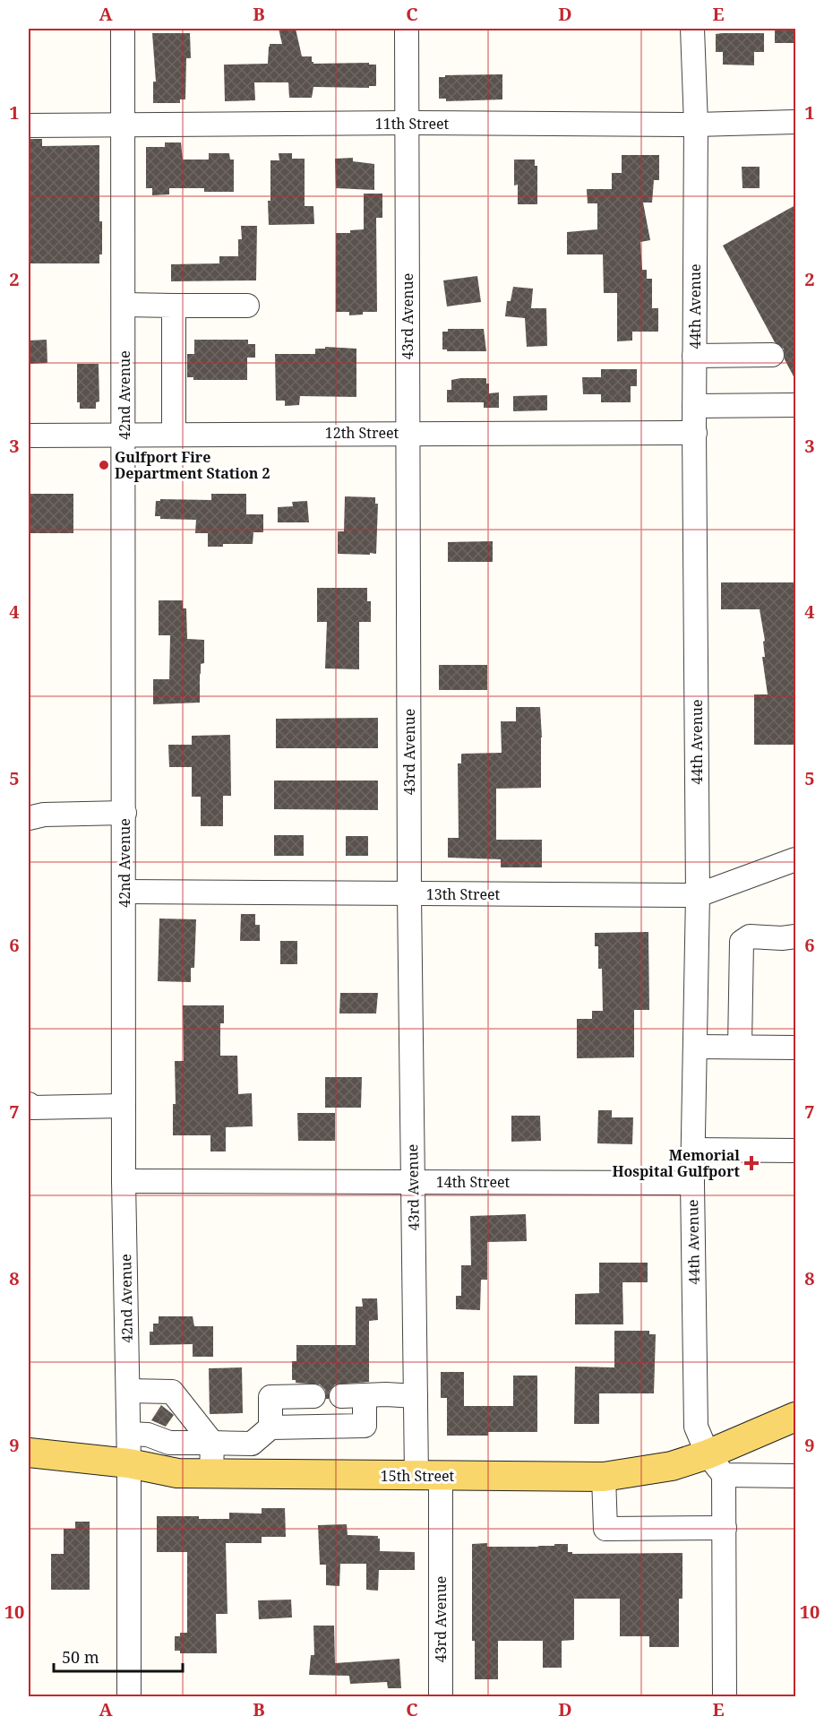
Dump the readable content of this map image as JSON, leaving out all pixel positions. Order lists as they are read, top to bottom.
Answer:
{
  "streets": {
    "main road": ["15th Street"],
    "street": [
      "11th Street",
      "44th Avenue",
      "43rd Avenue",
      "42nd Avenue",
      "12th Street",
      "13th Street",
      "14th Street"
    ]
  },
  "crossings": [
    ["11th Street", "44th Avenue"],
    ["11th Street", "43rd Avenue"],
    ["11th Street", "42nd Avenue"],
    ["44th Avenue", "12th Street"],
    ["44th Avenue", "13th Street"],
    ["44th Avenue", "14th Street"],
    ["44th Avenue", "15th Street"],
    ["43rd Avenue", "12th Street"],
    ["43rd Avenue", "13th Street"],
    ["43rd Avenue", "14th Street"],
    ["43rd Avenue", "15th Street"],
    ["42nd Avenue", "12th Street"],
    ["42nd Avenue", "13th Street"],
    ["42nd Avenue", "14th Street"],
    ["42nd Avenue", "15th Street"]
  ],
  "places": {
    "other": ["Gulfport Fire Department Station 2"],
    "health": ["Memorial Hospital Gulfport"]
  },
  "scale_bar": "50 m",
  "grid": {
    "columns": [
      "A",
      "B",
      "C",
      "D",
      "E"
    ],
    "rows": [
      "1",
      "2",
      "3",
      "4",
      "5",
      "6",
      "7",
      "8",
      "9",
      "10"
    ]
  }
}
